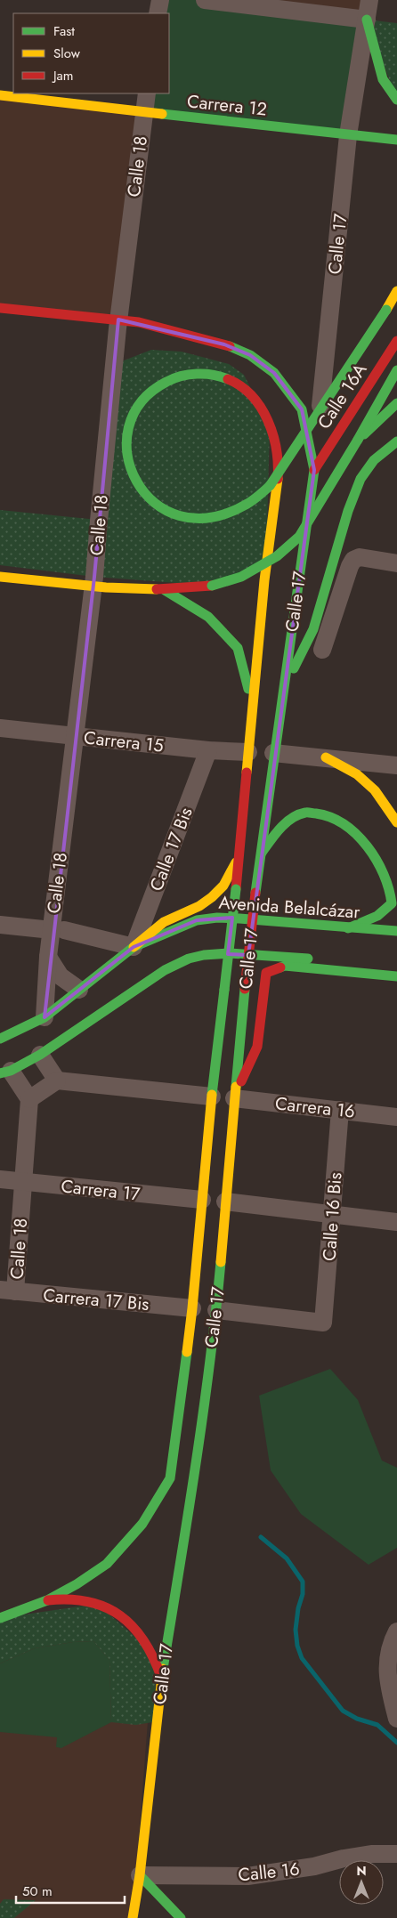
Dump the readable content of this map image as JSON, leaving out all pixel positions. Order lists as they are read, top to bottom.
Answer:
{
  "streets": {
    "main road": [
      "Carrera 12",
      "Calle 17",
      "Calle 16A",
      "Avenida Belalcázar"
    ],
    "street": [
      "Calle 18",
      "Carrera 15",
      "Calle 17 Bis",
      "Carrera 16",
      "Carrera 17",
      "Calle 16 Bis",
      "Carrera 17 Bis",
      "Calle 16"
    ]
  },
  "crossings": [
    ["Carrera 12", "Calle 18"],
    ["Carrera 12", "Calle 17"],
    ["Calle 18", "Carrera 15"],
    ["Calle 18", "Avenida Belalcázar"],
    ["Calle 18", "Carrera 17"],
    ["Calle 18", "Carrera 17 Bis"],
    ["Calle 17", "Calle 16A"],
    ["Calle 17", "Carrera 15"],
    ["Calle 17", "Carrera 16"],
    ["Calle 17", "Carrera 17"],
    ["Calle 17", "Calle 16 Bis"],
    ["Calle 17", "Carrera 17 Bis"],
    ["Calle 17", "Calle 16"],
    ["Carrera 15", "Calle 17 Bis"],
    ["Calle 17 Bis", "Avenida Belalcázar"],
    ["Carrera 16", "Calle 16 Bis"]
  ],
  "legend": ["Fast", "Slow", "Jam"],
  "scale_bar": "50 m",
  "north": "top"
}
